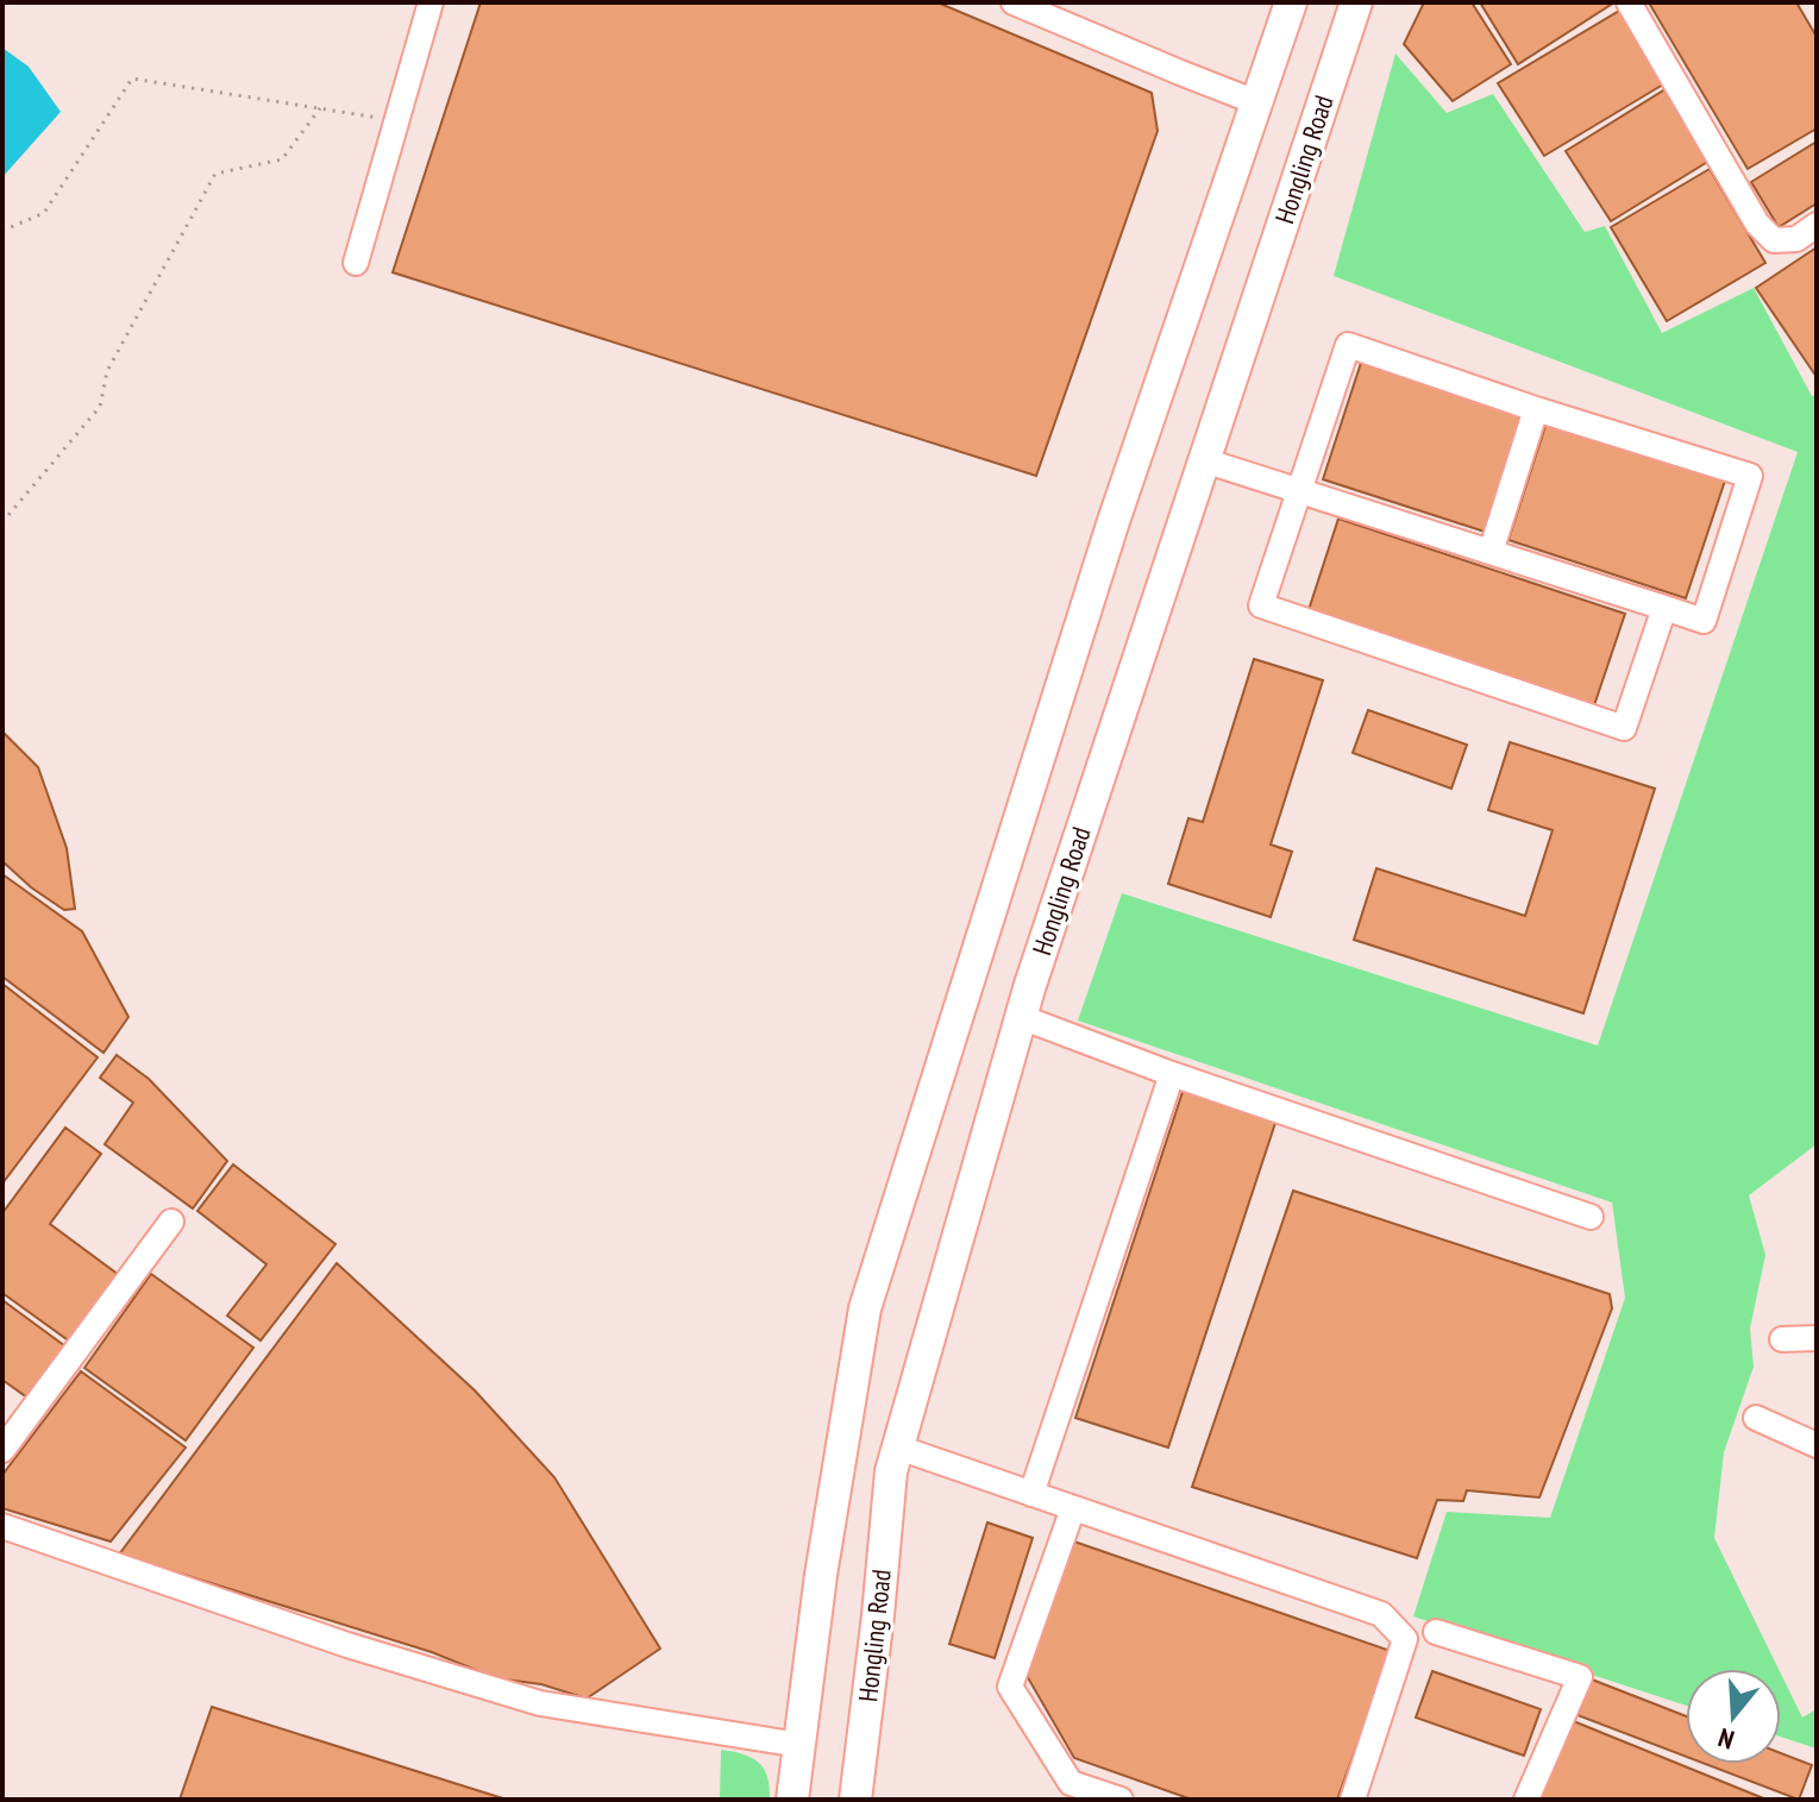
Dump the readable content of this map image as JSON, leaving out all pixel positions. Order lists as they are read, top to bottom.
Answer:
{
  "streets": {
    "main road": ["Hongling Road"]
  },
  "north": "bottom"
}
